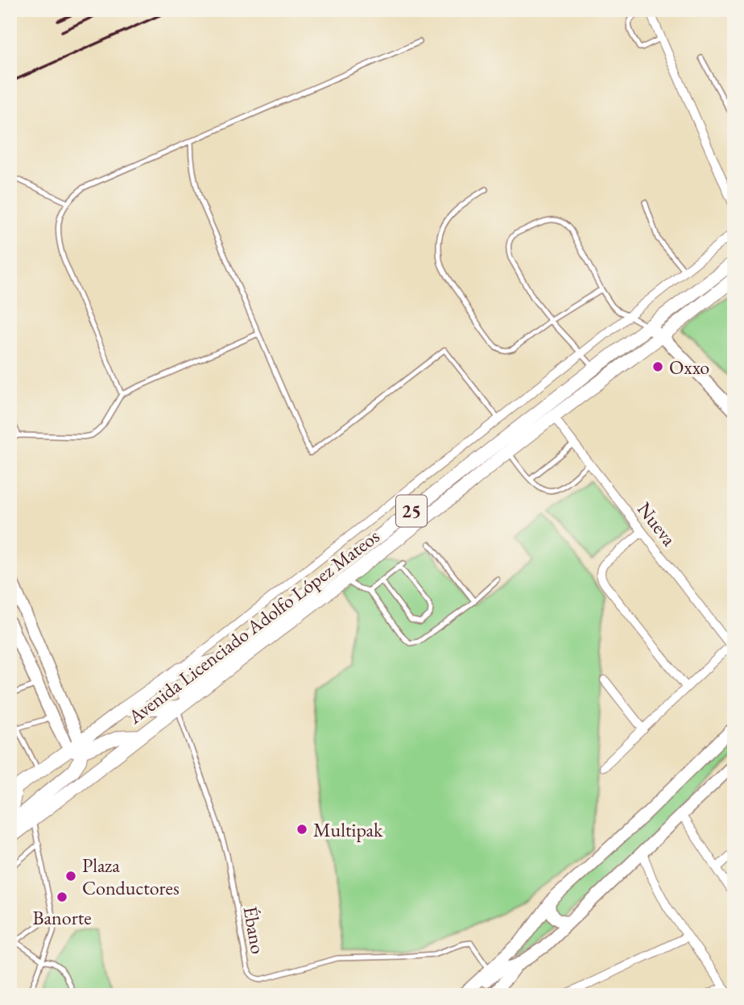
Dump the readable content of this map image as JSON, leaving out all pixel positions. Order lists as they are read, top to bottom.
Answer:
{
  "streets": {
    "main road": ["25", "Avenida Licenciado Adolfo López Mateos"],
    "street": ["Nueva"],
    "lane": ["Ébano"]
  },
  "crossings": [
    ["Nueva", "Avenida Licenciado Adolfo López Mateos"],
    ["Avenida Licenciado Adolfo López Mateos", "Ébano"]
  ],
  "places": [
    "Oxxo",
    "Multipak",
    "Plaza Conductores",
    "Banorte"
  ]
}
